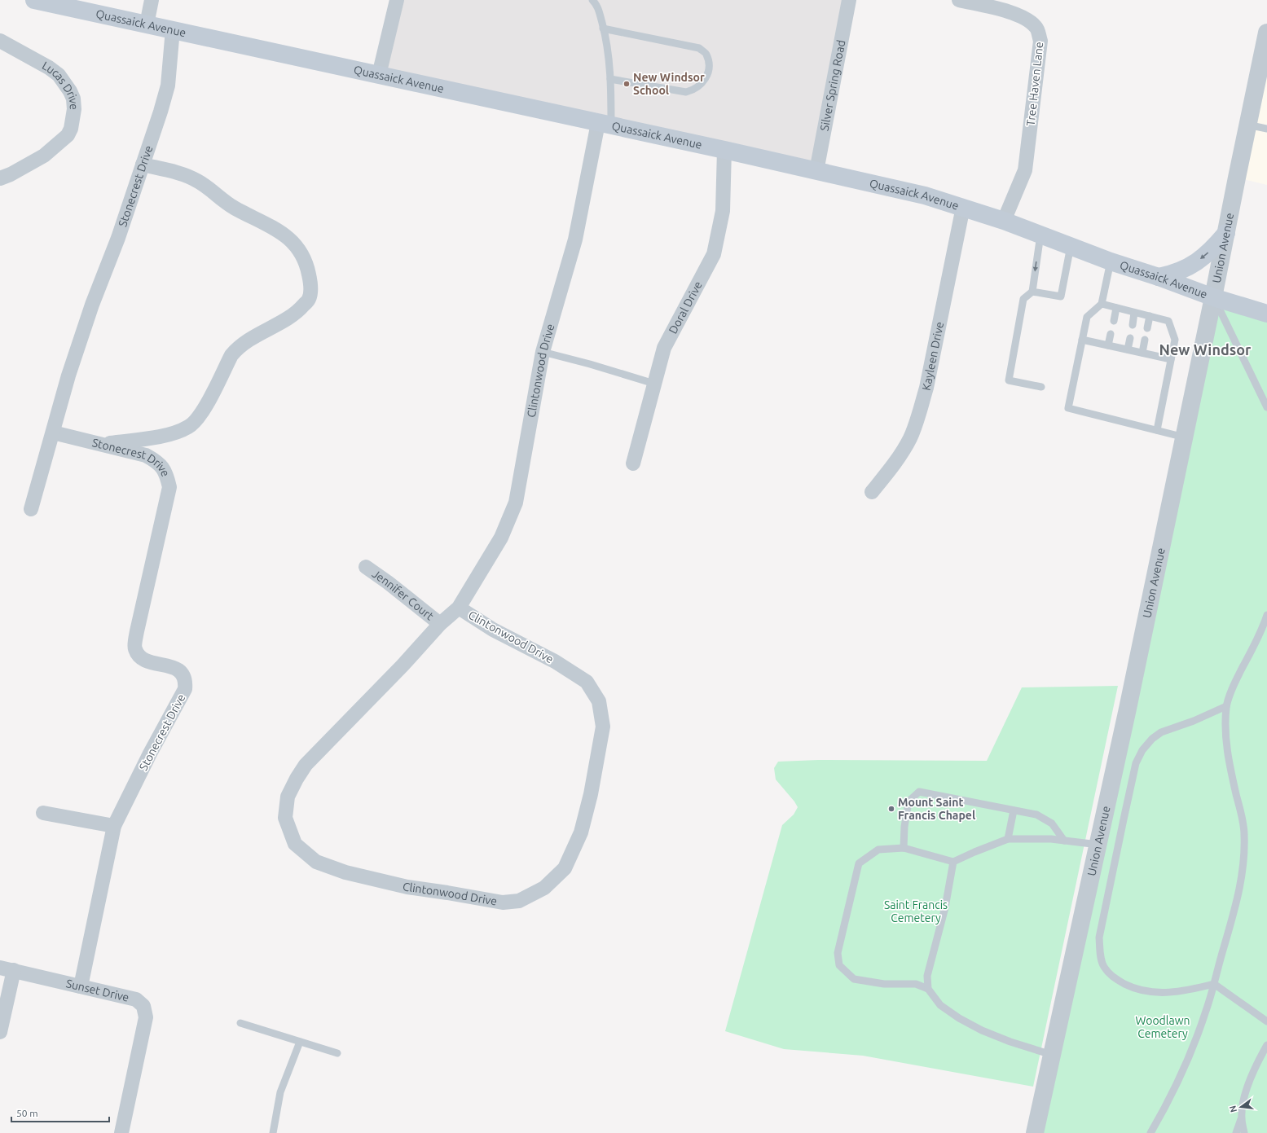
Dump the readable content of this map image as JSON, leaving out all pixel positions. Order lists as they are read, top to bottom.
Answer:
{
  "streets": {
    "main road": ["Quassaick Avenue"],
    "street": [
      "Tree Haven Lane",
      "Silver Spring Road",
      "Lucas Drive",
      "Stonecrest Drive",
      "Union Avenue",
      "Doral Drive",
      "Kayleen Drive",
      "Clintonwood Drive",
      "Jennifer Court",
      "Sunset Drive"
    ]
  },
  "crossings": [
    ["Quassaick Avenue", "Tree Haven Lane"],
    ["Quassaick Avenue", "Silver Spring Road"],
    ["Quassaick Avenue", "Stonecrest Drive"],
    ["Quassaick Avenue", "Union Avenue"],
    ["Quassaick Avenue", "Doral Drive"],
    ["Quassaick Avenue", "Kayleen Drive"],
    ["Quassaick Avenue", "Clintonwood Drive"],
    ["Stonecrest Drive", "Sunset Drive"],
    ["Clintonwood Drive", "Jennifer Court"]
  ],
  "districts": ["New Windsor"],
  "parks": ["Saint Francis Cemetery", "Woodlawn Cemetery"],
  "places": ["New Windsor School", "Mount Saint Francis Chapel"],
  "scale_bar": "50 m",
  "north": "left"
}
